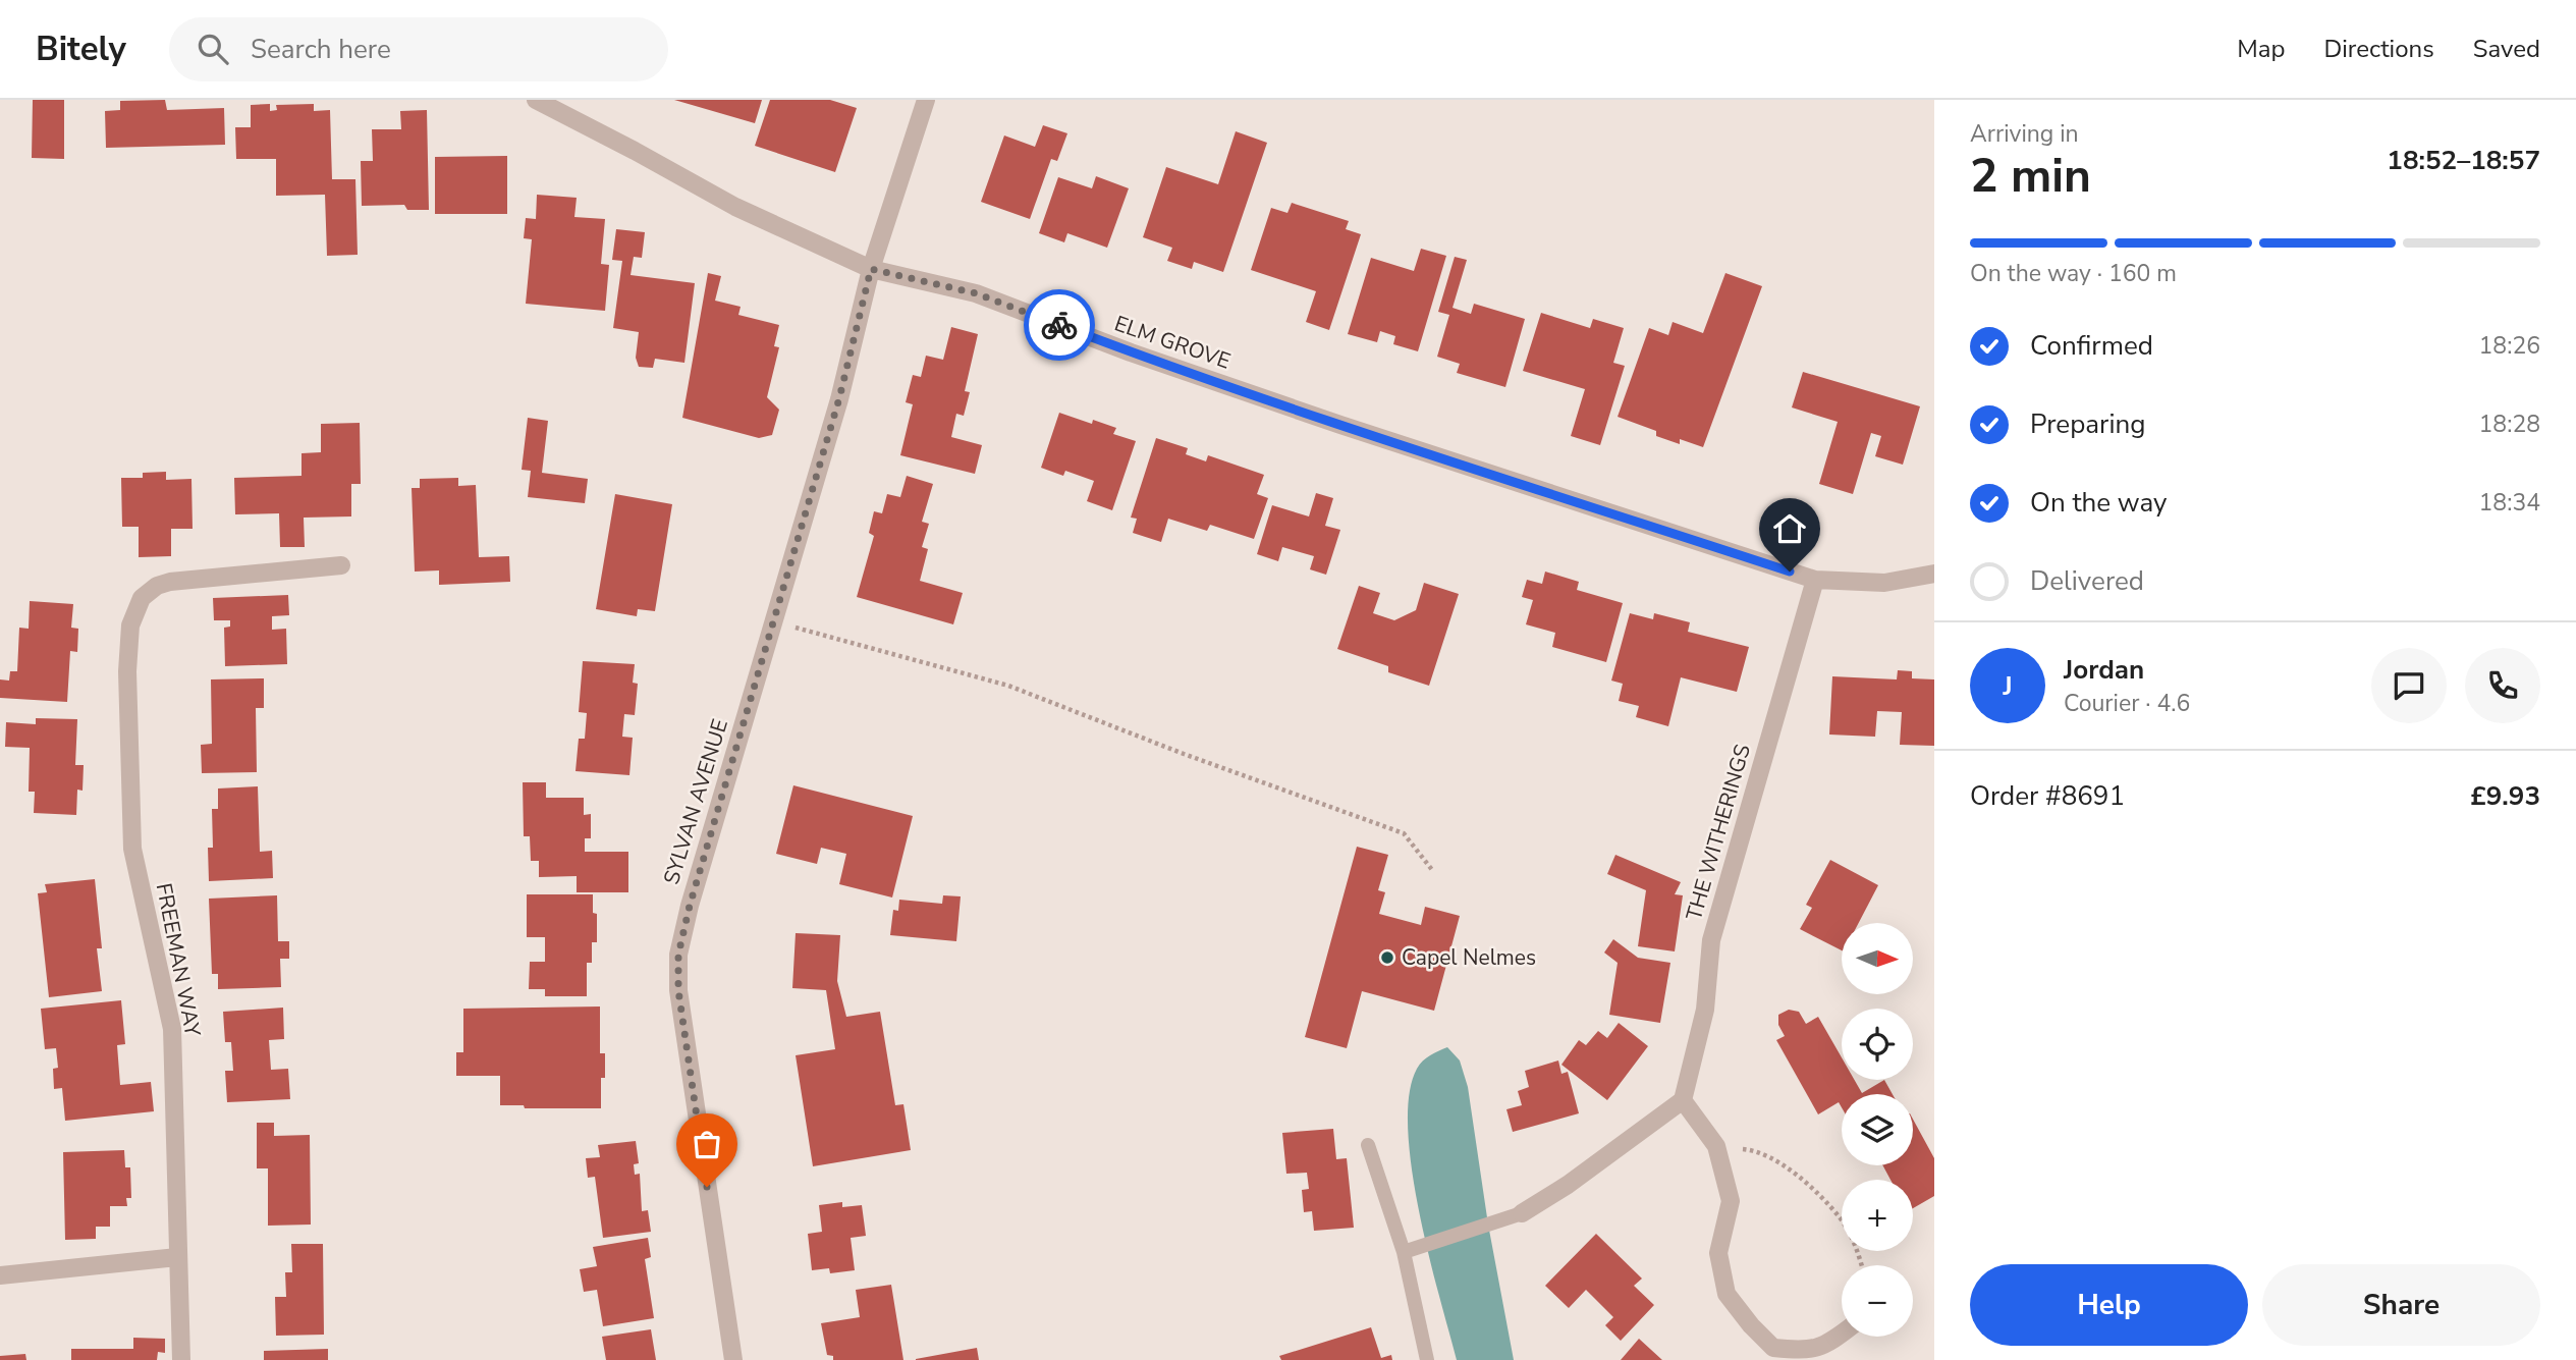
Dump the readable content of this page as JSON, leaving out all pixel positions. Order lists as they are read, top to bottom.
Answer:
{
  "streets": {
    "street": [
      "ELM GROVE",
      "SYLVAN AVENUE",
      "THE WITHERINGS",
      "FREEMAN WAY"
    ]
  },
  "crossings": [
    ["ELM GROVE", "SYLVAN AVENUE"],
    ["ELM GROVE", "THE WITHERINGS"]
  ],
  "places": ["Capel Nelmes"],
  "north": "right",
  "page": {
    "header": "Bitely",
    "search": "Search here",
    "nav": ["Map", "Directions", "Saved"],
    "heading": ["2 min", "Arriving in", "18:52–18:57"],
    "panel": [
      "Jordan",
      "Courier · 4.6",
      "Order #8691",
      "£9.93"
    ],
    "bar": "On the way · 160 m",
    "list": [
      ["Confirmed", "18:26"],
      ["Preparing", "18:28"],
      ["On the way", "18:34"],
      "Delivered"
    ],
    "round": "J",
    "map_buttons": ["+", "−"],
    "buttons": ["Help", "Share"]
  }
}
